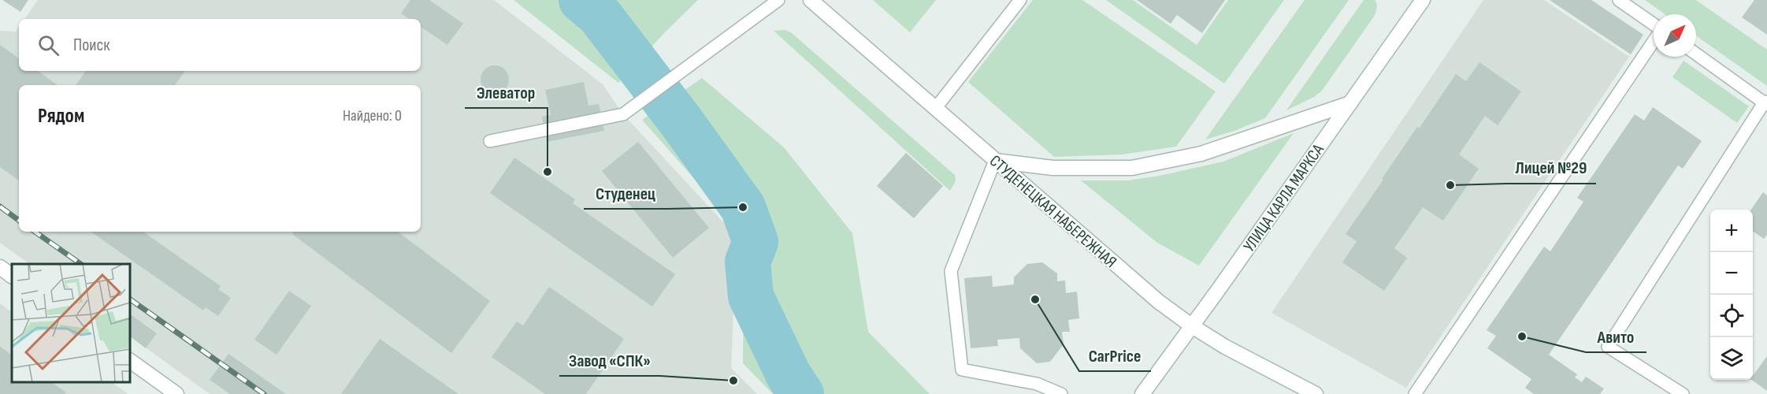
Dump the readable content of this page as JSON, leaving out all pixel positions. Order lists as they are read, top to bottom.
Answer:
{
  "streets": {
    "street": ["УЛИЦА КАРЛА МАРКСА", "СТУДЕНЕЦКАЯ НАБЕРЕЖНАЯ"]
  },
  "crossings": [
    ["УЛИЦА КАРЛА МАРКСА", "СТУДЕНЕЦКАЯ НАБЕРЕЖНАЯ"]
  ],
  "places": [
    "Элеватор",
    "Лицей №29",
    "Студенец",
    "CarPrice",
    "Авито",
    "Завод «СПК»"
  ],
  "north": "top right",
  "page": {
    "search": "Поиск",
    "heading": ["Рядом", "Найдено: 0"],
    "map_buttons": ["+", "−"]
  }
}
